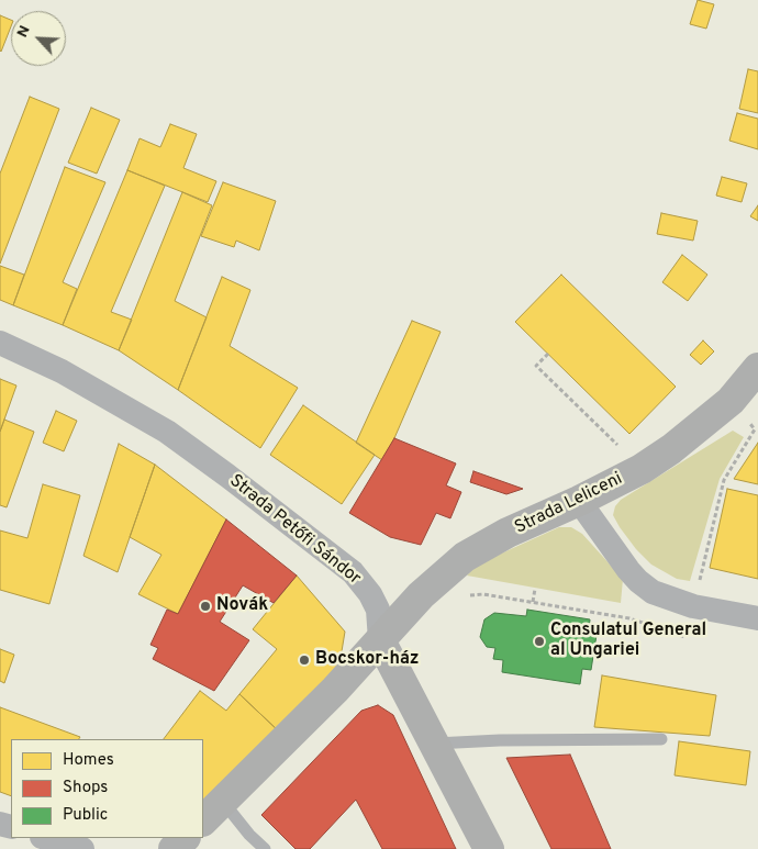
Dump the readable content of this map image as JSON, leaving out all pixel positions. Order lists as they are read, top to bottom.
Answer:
{
  "streets": {
    "street": ["Strada Leliceni", "Strada Petőfi Sándor"]
  },
  "crossings": [
    ["Strada Leliceni", "Strada Petőfi Sándor"]
  ],
  "places": ["Novák", "Consulatul General al Ungariei", "Bocskor-ház"],
  "legend": ["Homes", "Shops", "Public"],
  "north": "top left"
}
